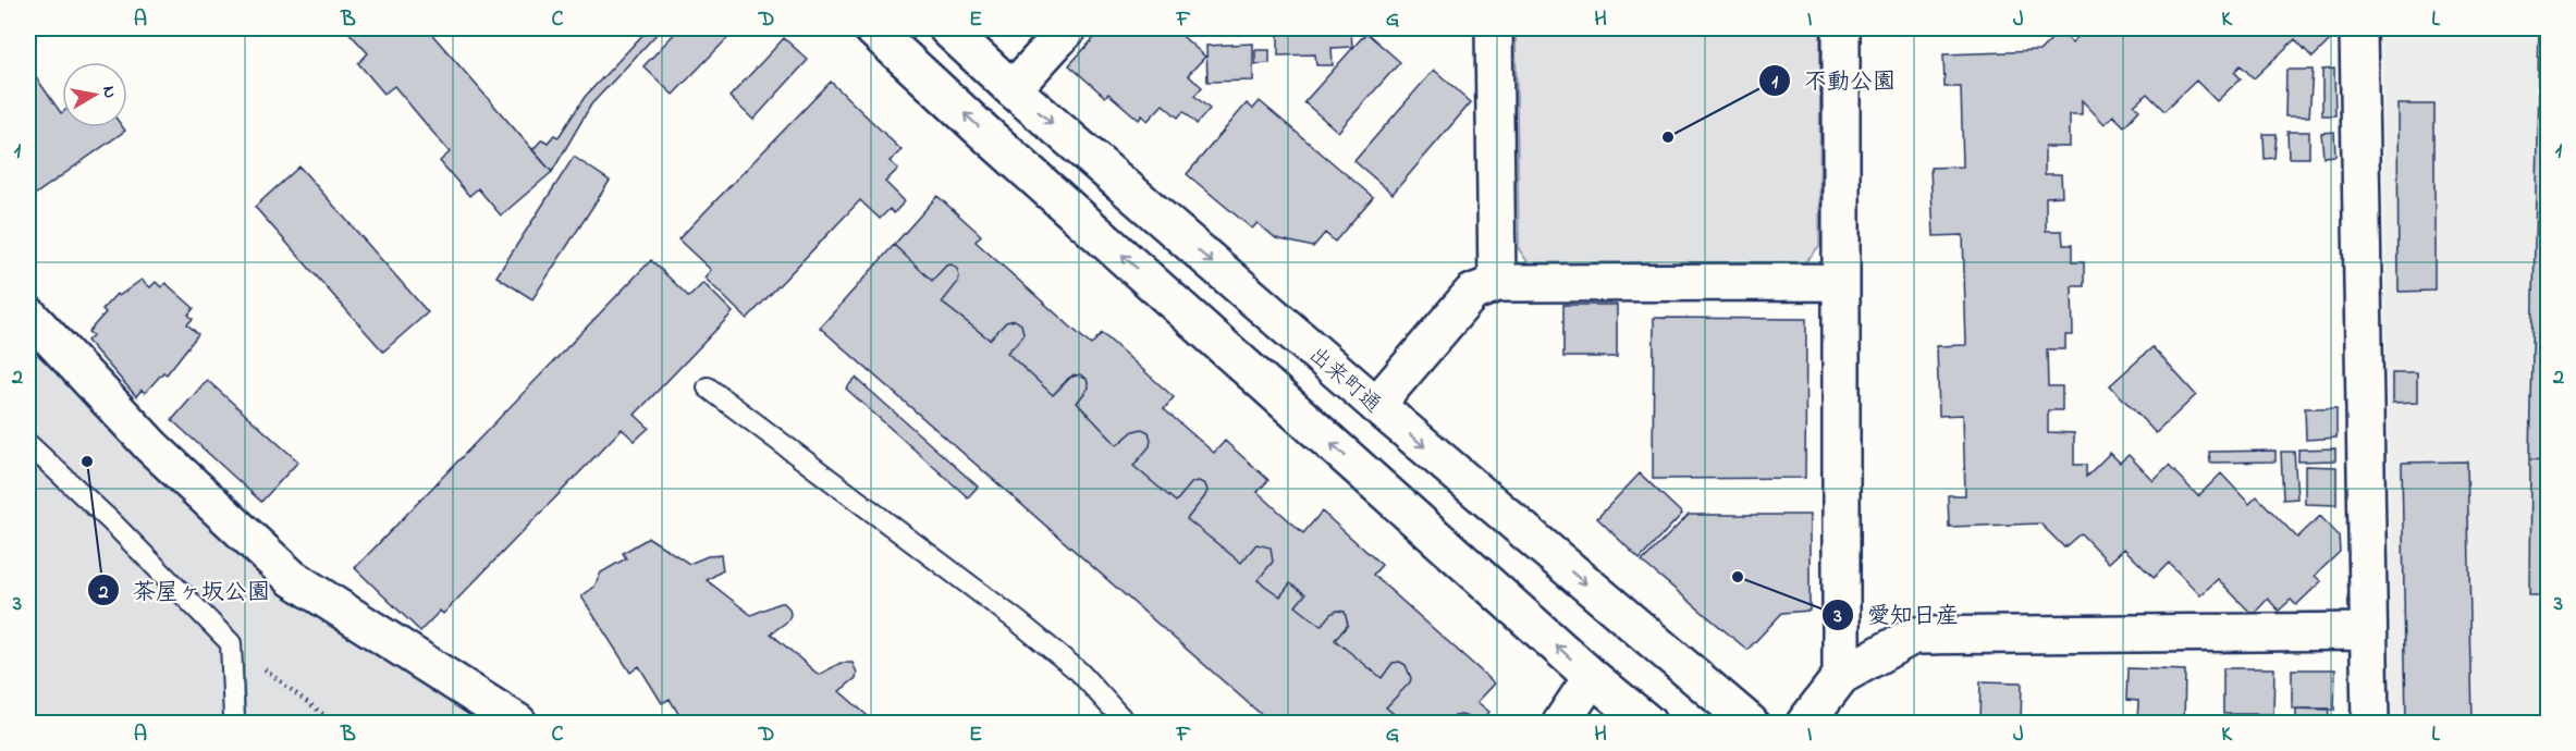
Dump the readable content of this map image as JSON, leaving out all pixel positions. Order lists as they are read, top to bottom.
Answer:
{
  "streets": {
    "street": ["出来町通"]
  },
  "places": ["不動公園", "茶屋ヶ坂公園", "愛知日産"],
  "north": "right",
  "grid": {
    "columns": [
      "A",
      "B",
      "C",
      "D",
      "E",
      "F",
      "G",
      "H",
      "I",
      "J",
      "K",
      "L"
    ],
    "rows": ["1", "2", "3"]
  }
}
